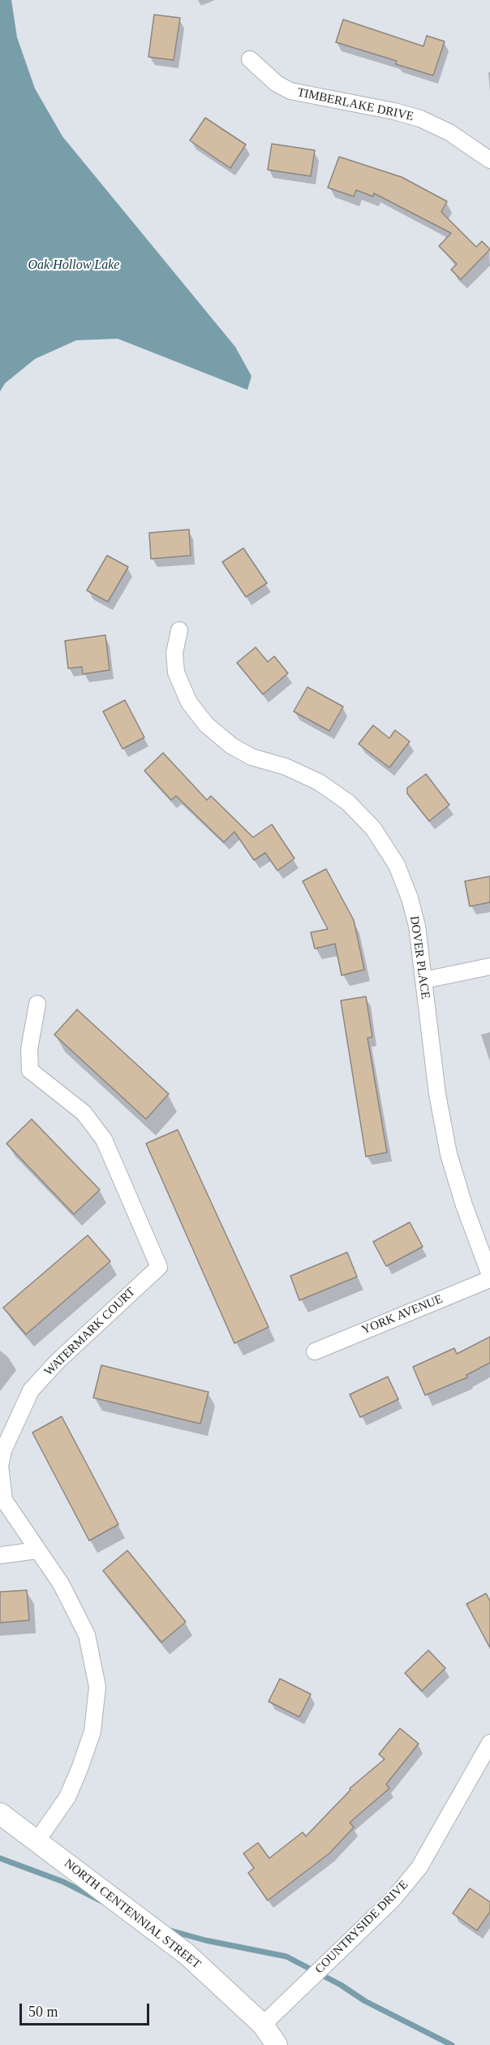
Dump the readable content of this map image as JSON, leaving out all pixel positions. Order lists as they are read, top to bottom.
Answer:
{
  "streets": {
    "street": [
      "TIMBERLAKE DRIVE",
      "DOVER PLACE",
      "YORK AVENUE",
      "WATERMARK COURT",
      "NORTH CENTENNIAL STREET",
      "COUNTRYSIDE DRIVE"
    ]
  },
  "crossings": [
    ["WATERMARK COURT", "NORTH CENTENNIAL STREET"],
    ["NORTH CENTENNIAL STREET", "COUNTRYSIDE DRIVE"]
  ],
  "water": ["Oak Hollow Lake"],
  "scale_bar": "50 m"
}
